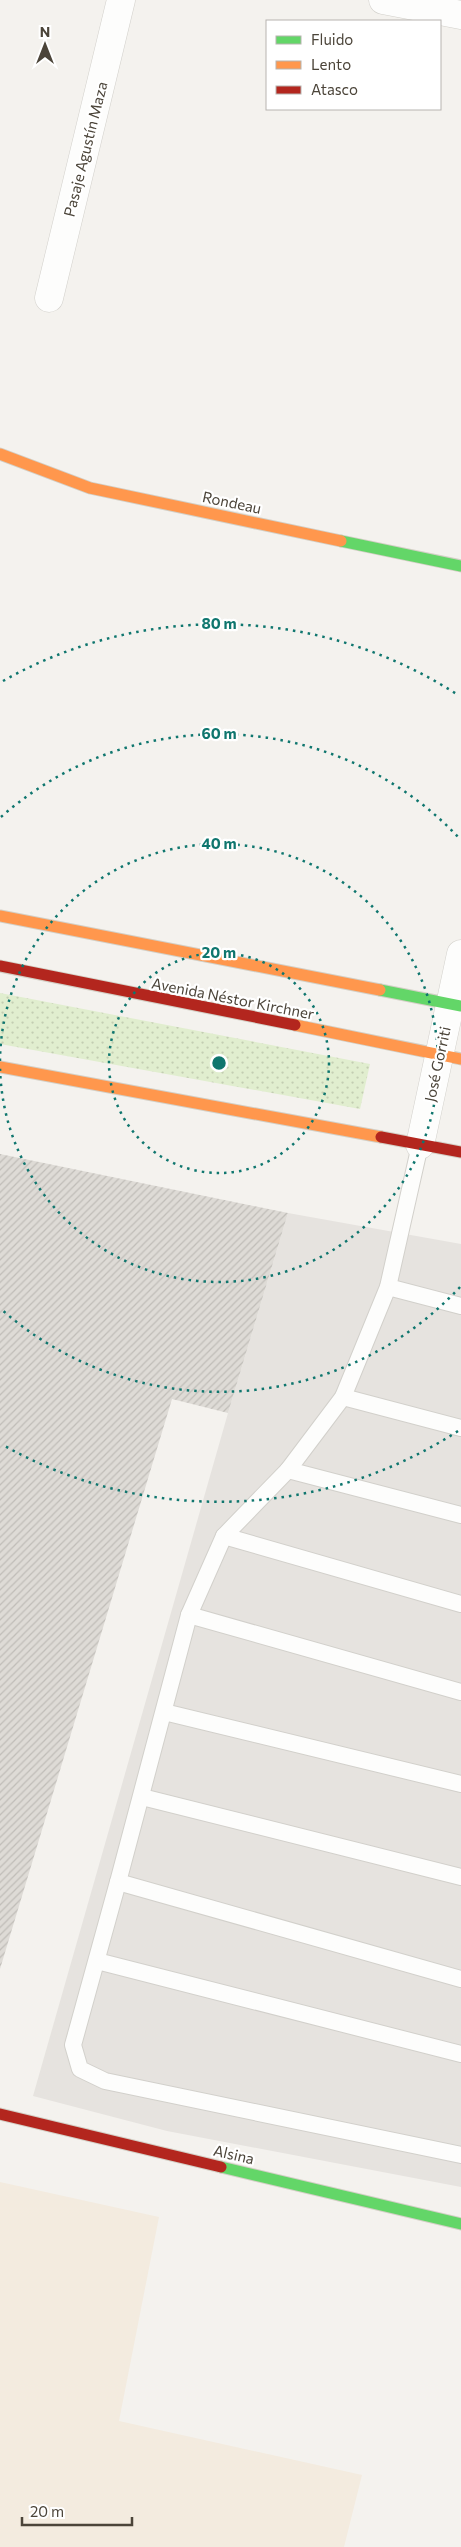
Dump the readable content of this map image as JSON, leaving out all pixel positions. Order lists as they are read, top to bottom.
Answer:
{
  "streets": {
    "main road": ["Rondeau", "Avenida Néstor Kirchner", "Alsina"],
    "street": ["Pasaje Agustín Maza", "José Gorriti"]
  },
  "crossings": [
    ["Avenida Néstor Kirchner", "José Gorriti"]
  ],
  "legend": ["Fluido", "Lento", "Atasco"],
  "scale_bar": "20 m",
  "north": "top",
  "rings": [
    "80 m",
    "60 m",
    "40 m",
    "20 m"
  ]
}
